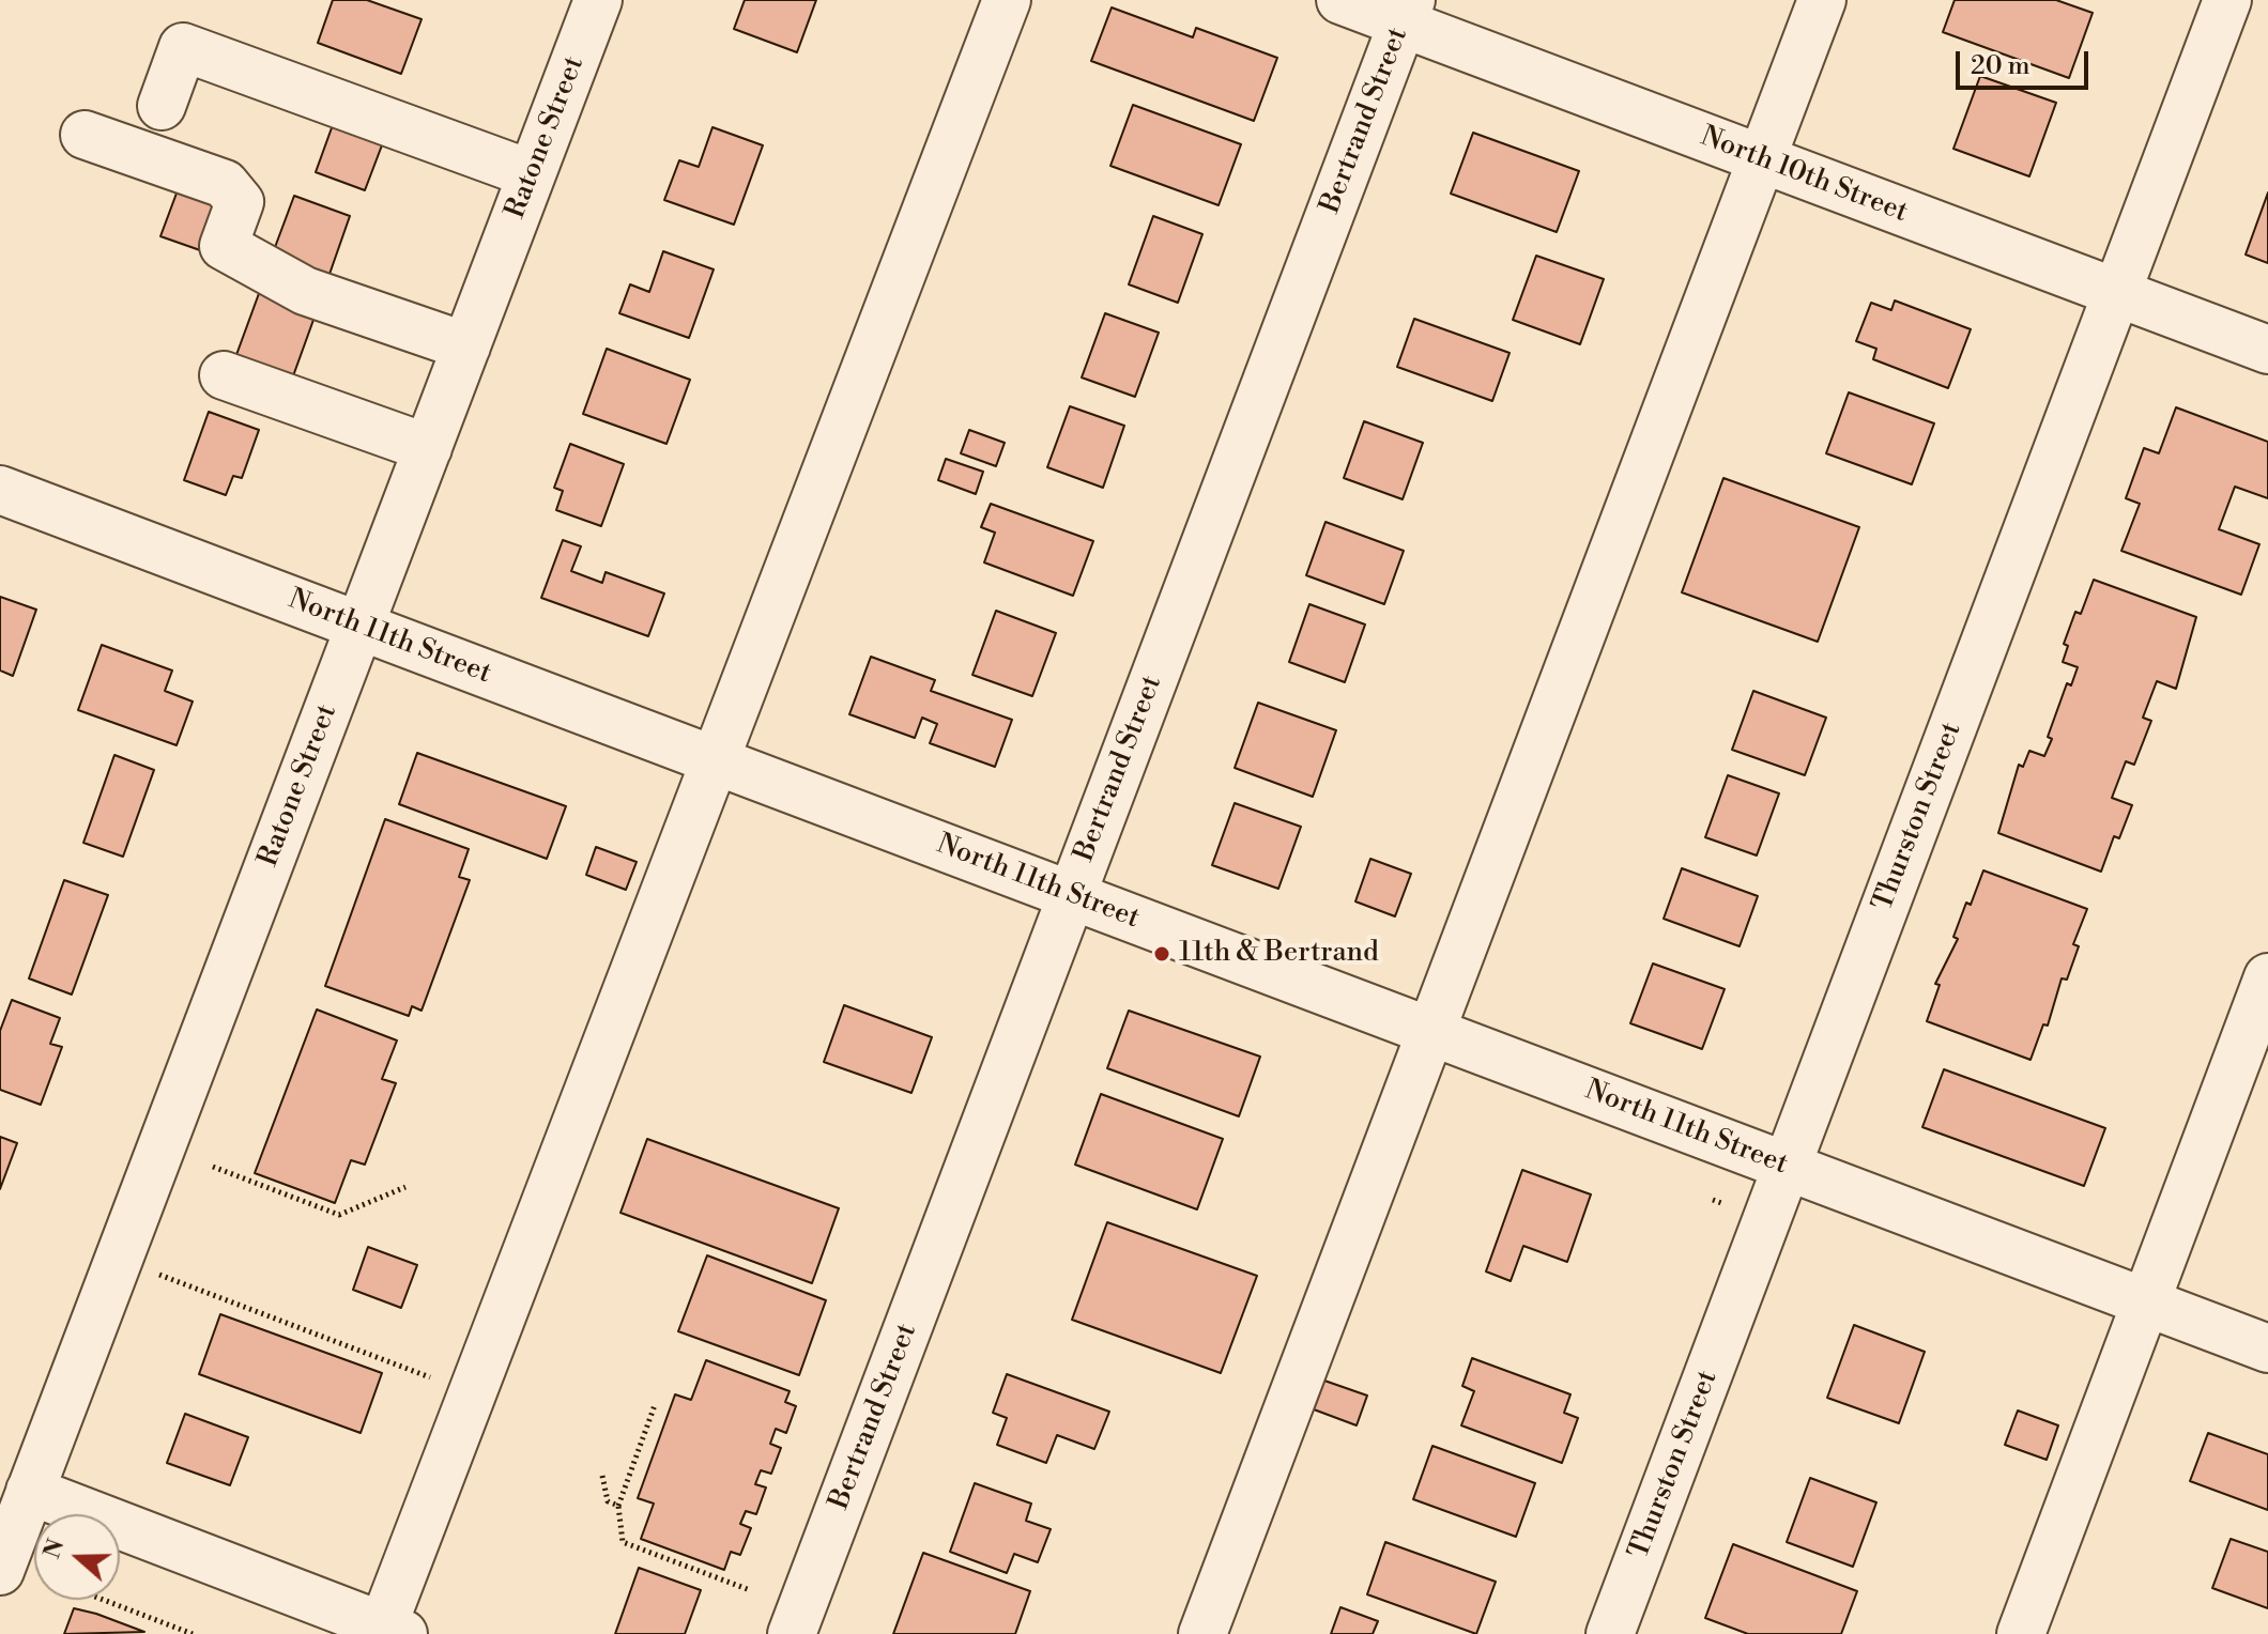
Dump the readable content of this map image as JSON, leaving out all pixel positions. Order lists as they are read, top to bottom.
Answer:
{
  "streets": {
    "street": [
      "Bertrand Street",
      "Ratone Street",
      "North 10th Street",
      "North 11th Street",
      "Thurston Street"
    ]
  },
  "crossings": [
    ["Bertrand Street", "North 10th Street"],
    ["Bertrand Street", "North 11th Street"],
    ["Ratone Street", "North 11th Street"],
    ["North 10th Street", "Thurston Street"],
    ["North 11th Street", "Thurston Street"]
  ],
  "places": ["11th & Bertrand"],
  "scale_bar": "20 m",
  "north": "left"
}
